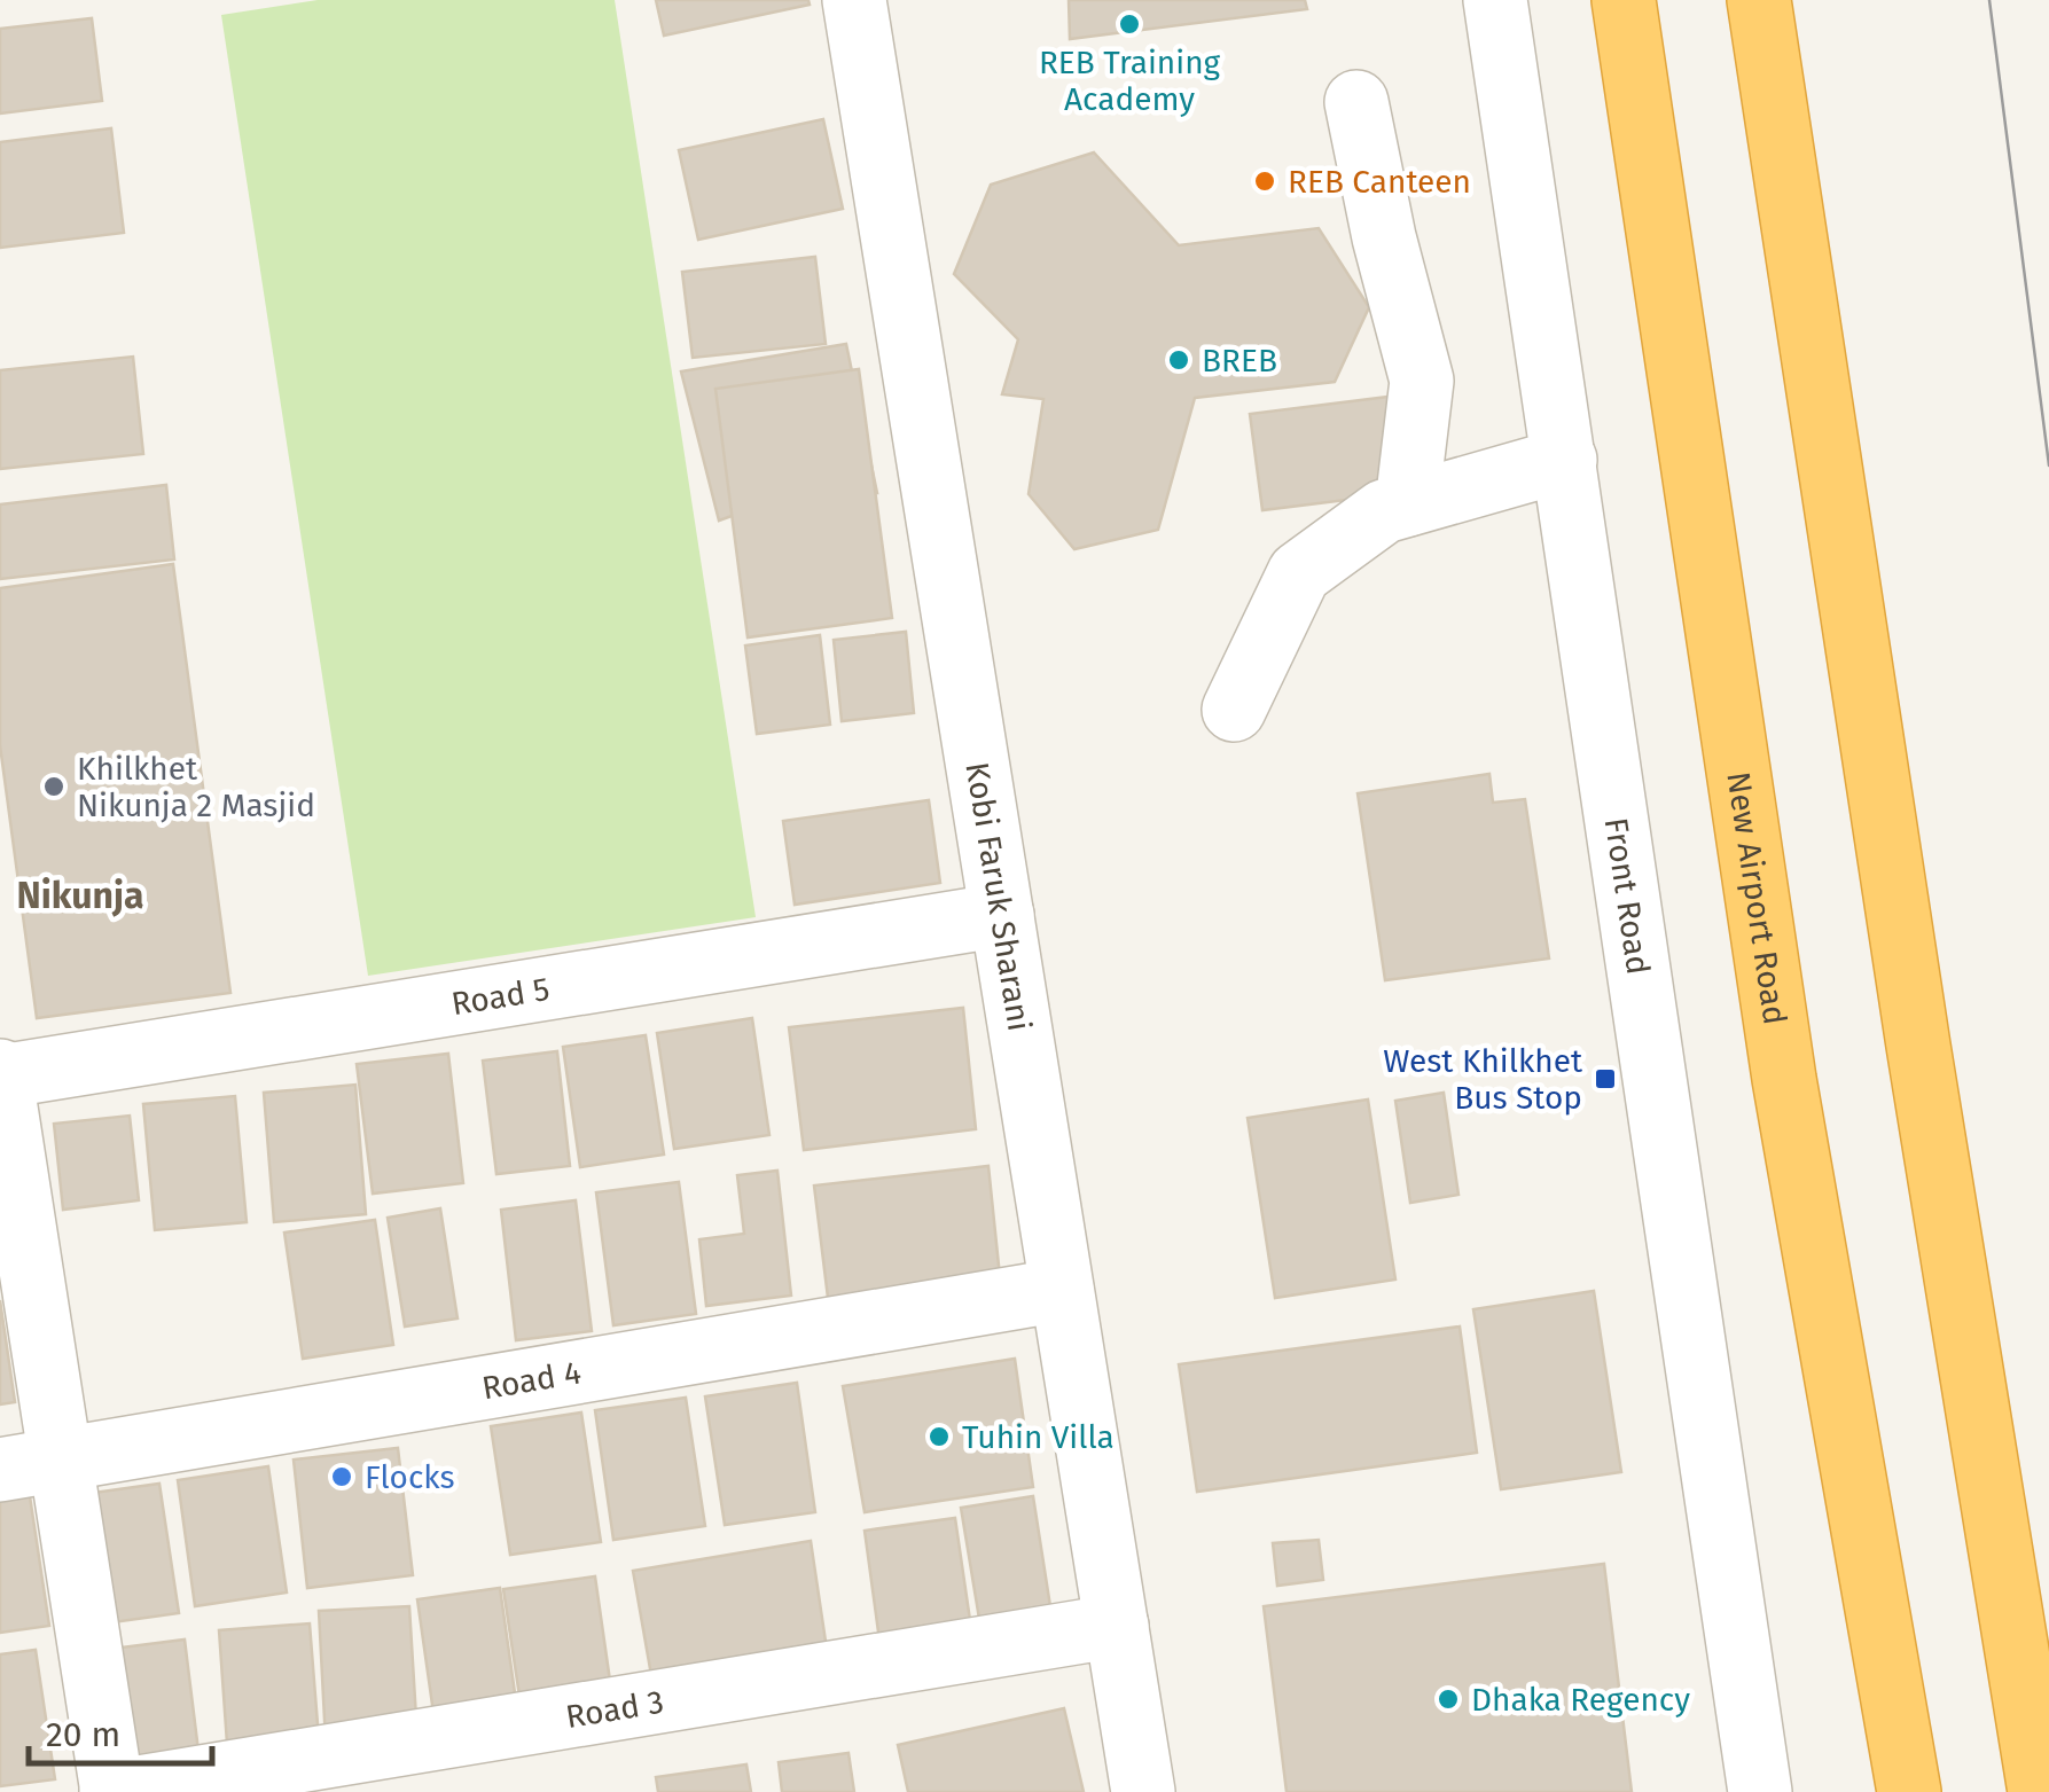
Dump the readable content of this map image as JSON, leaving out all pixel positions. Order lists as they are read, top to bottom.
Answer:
{
  "streets": {
    "highway": ["New Airport Road"],
    "street": [
      "Kobi Faruk Sharani",
      "Front Road",
      "Road 5",
      "Road 4",
      "Road 3"
    ]
  },
  "crossings": [
    ["Kobi Faruk Sharani", "Road 5"],
    ["Kobi Faruk Sharani", "Road 4"],
    ["Kobi Faruk Sharani", "Road 3"]
  ],
  "districts": ["Nikunja"],
  "places": {
    "other": [
      "REB Training Academy",
      "REB Canteen",
      "BREB",
      "Khilkhet Nikunja 2 Masjid",
      "Tuhin Villa",
      "Flocks",
      "Dhaka Regency"
    ],
    "transit": ["West Khilkhet Bus Stop"]
  },
  "scale_bar": "20 m"
}
